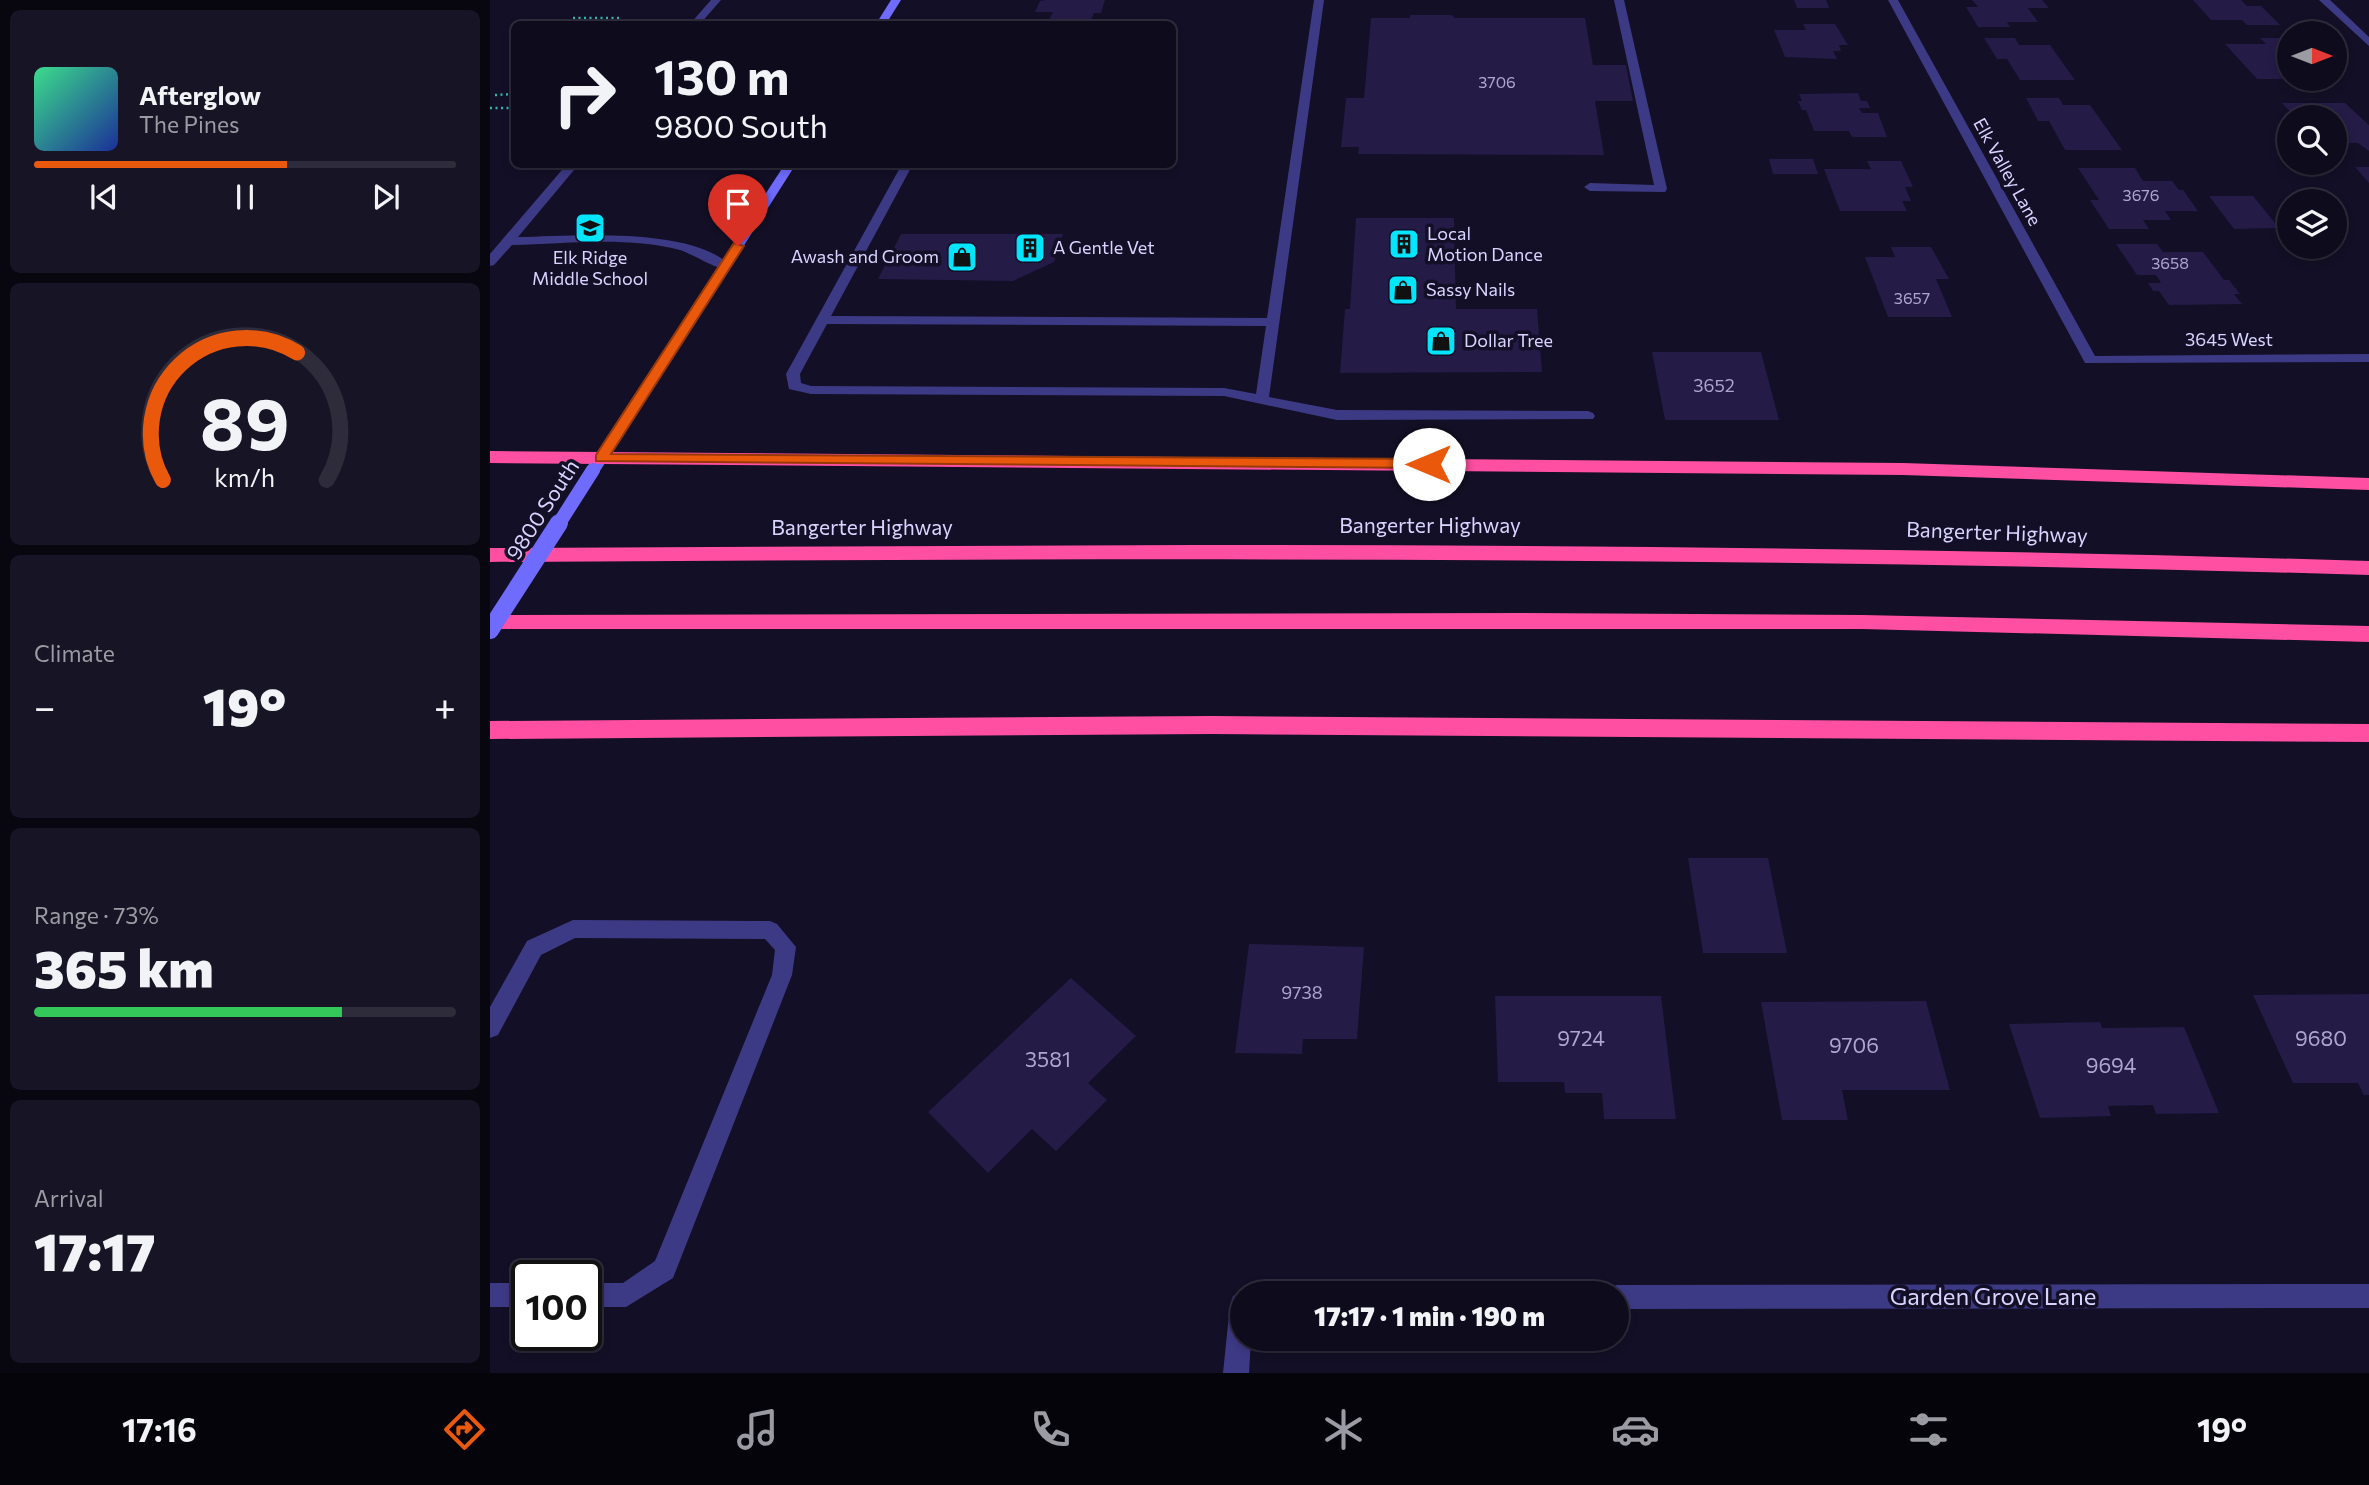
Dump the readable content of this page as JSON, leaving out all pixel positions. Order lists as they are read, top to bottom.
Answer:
{
  "streets": {
    "highway": ["Bangerter Highway"],
    "main road": ["9800 South"],
    "street": ["Elk Valley Lane", "3645 West", "Garden Grove Lane"]
  },
  "crossings": [
    ["Elk Valley Lane", "3645 West"]
  ],
  "places": {
    "school or university": ["Elk Ridge Middle School"],
    "building": ["Local Motion Dance", "A Gentle Vet"],
    "shop": ["Awash and Groom", "Sassy Nails", "Dollar Tree"]
  },
  "house_numbers": [
    "3706",
    "3676",
    "3658",
    "3657",
    "3652",
    "9738",
    "9724",
    "9680",
    "9706",
    "3581",
    "9694"
  ],
  "north": "right",
  "page": {
    "turn": ["130 m", "9800 South"],
    "song": ["Afterglow", "The Pines"],
    "tile": [
      "Climate",
      ["Range · 73%", "365 km"],
      ["Arrival", "17:17"]
    ],
    "heat": ["−", "19°", "+"],
    "limit": "100",
    "trip": "17:17 · 1 min · 190 m",
    "tabs": ["17:16", "19°"],
    "gauge": ["89", "km/h"]
  }
}
